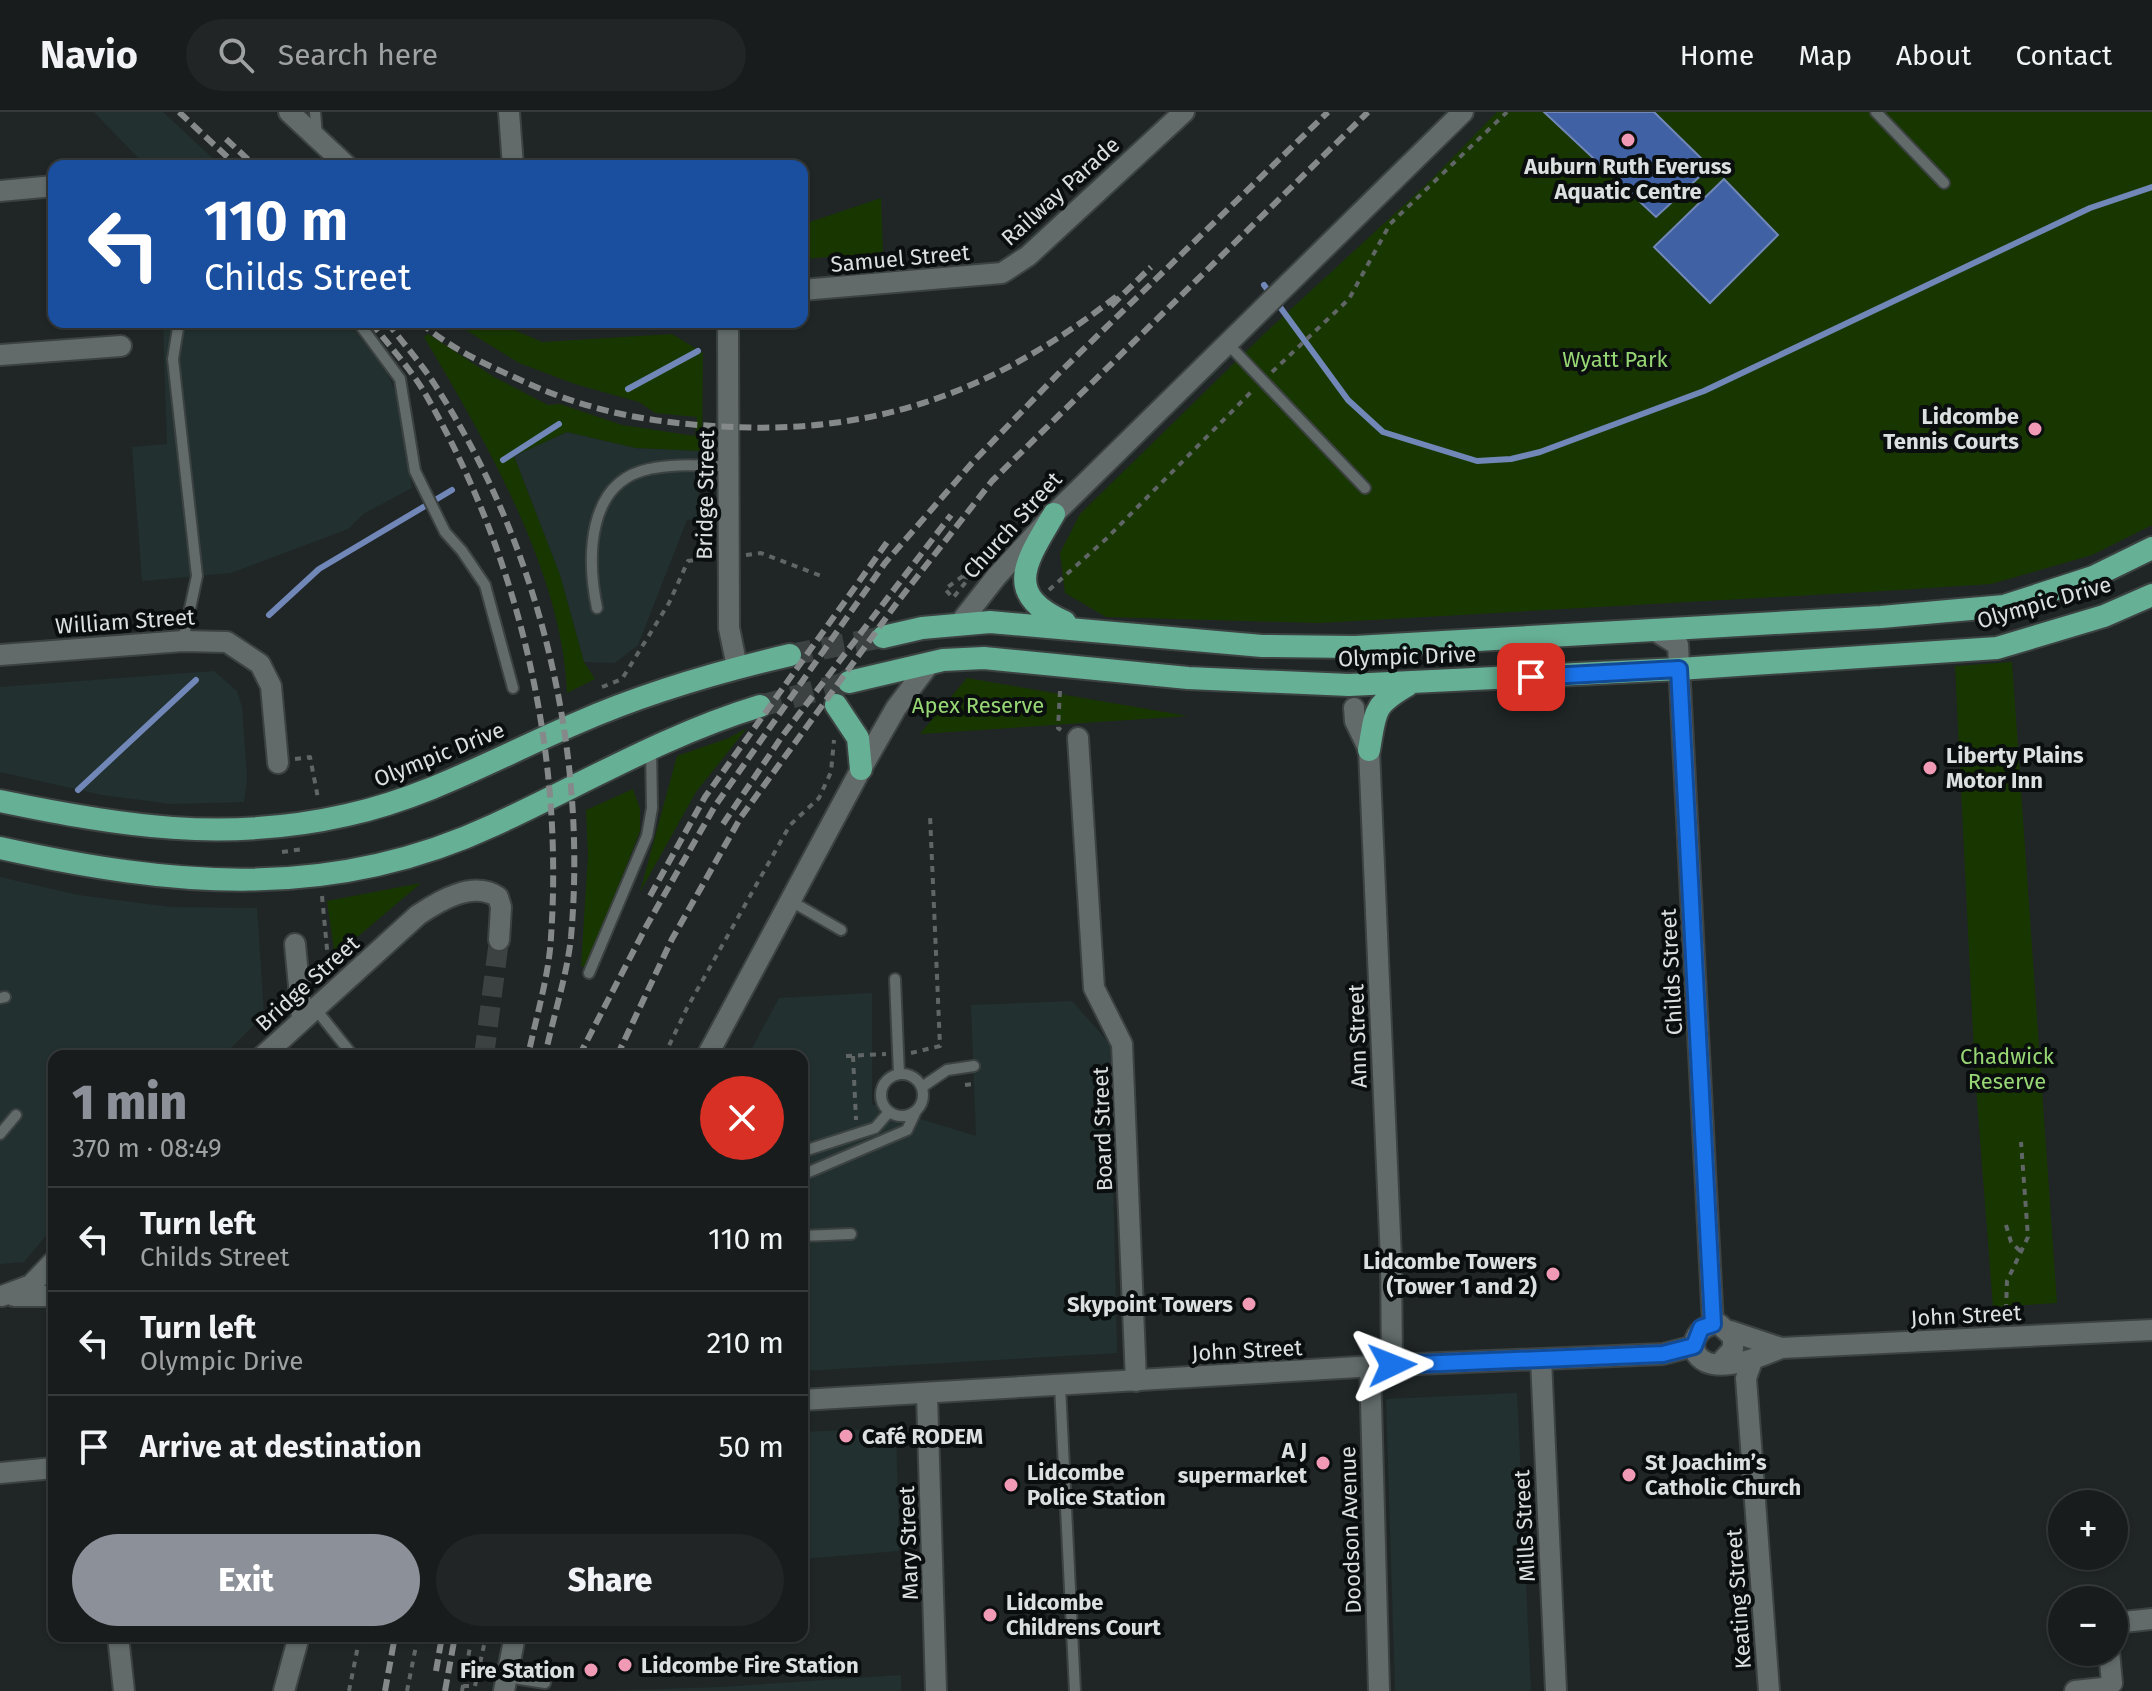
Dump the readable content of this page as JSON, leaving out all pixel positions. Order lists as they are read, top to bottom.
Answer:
{
  "streets": {
    "highway": ["Church Street", "Olympic Drive"],
    "street": [
      "Railway Parade",
      "Samuel Street",
      "Bridge Street",
      "William Street",
      "Childs Street",
      "Ann Street",
      "Board Street",
      "John Street",
      "Mills Street",
      "Doodson Avenue",
      "Mary Street",
      "Keating Street"
    ]
  },
  "crossings": [
    ["Railway Parade", "Samuel Street"],
    ["Bridge Street", "Olympic Drive"],
    ["Church Street", "Olympic Drive"],
    ["Olympic Drive", "Childs Street"],
    ["Childs Street", "John Street"],
    ["Ann Street", "John Street"],
    ["Board Street", "John Street"],
    ["John Street", "Mills Street"],
    ["John Street", "Doodson Avenue"],
    ["John Street", "Mary Street"],
    ["John Street", "Keating Street"]
  ],
  "parks": ["Wyatt Park", "Apex Reserve", "Chadwick Reserve"],
  "places": [
    "Auburn Ruth Everuss Aquatic Centre",
    "Lidcombe Tennis Courts",
    "Liberty Plains Motor Inn",
    "Lidcombe Towers (Tower 1 and 2)",
    "Skypoint Towers",
    "Café RODEM",
    "A J supermarket",
    "St Joachim’s Catholic Church",
    "Lidcombe Police Station",
    "Lidcombe Childrens Court",
    "Lidcombe Fire Station",
    "Fire Station"
  ],
  "page": {
    "header": "Navio",
    "search": "Search here",
    "nav": [
      "Home",
      "Map",
      "About",
      "Contact"
    ],
    "turn": ["110 m", "Childs Street"],
    "heading": ["1 min", "370 m · 08:49"],
    "list": [
      {
        "name": "Turn left",
        "note": "Childs Street",
        "value": "110 m"
      },
      {
        "name": "Turn left",
        "note": "Olympic Drive",
        "value": "210 m"
      },
      {
        "name": "Arrive at destination",
        "value": "50 m"
      }
    ],
    "map_buttons": ["+", "−"],
    "buttons": ["Exit", "Share"]
  }
}
